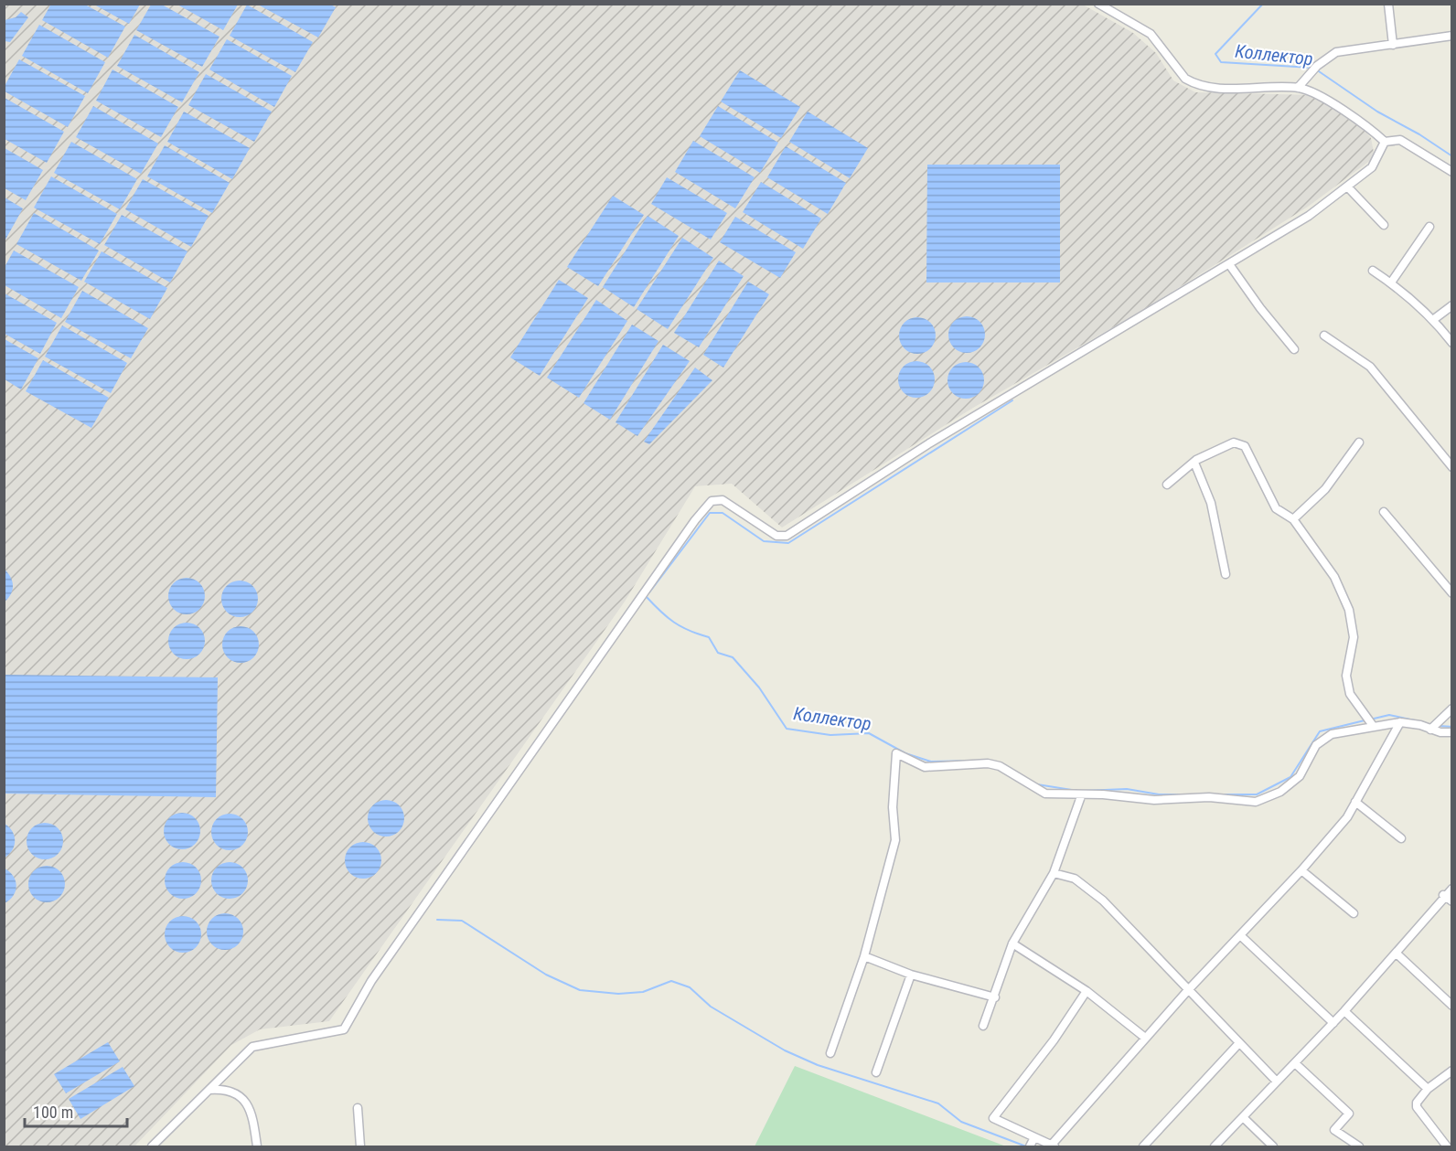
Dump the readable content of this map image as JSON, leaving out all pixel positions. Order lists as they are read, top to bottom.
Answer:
{
  "water": ["Коллектор"],
  "scale_bar": "100 m"
}
